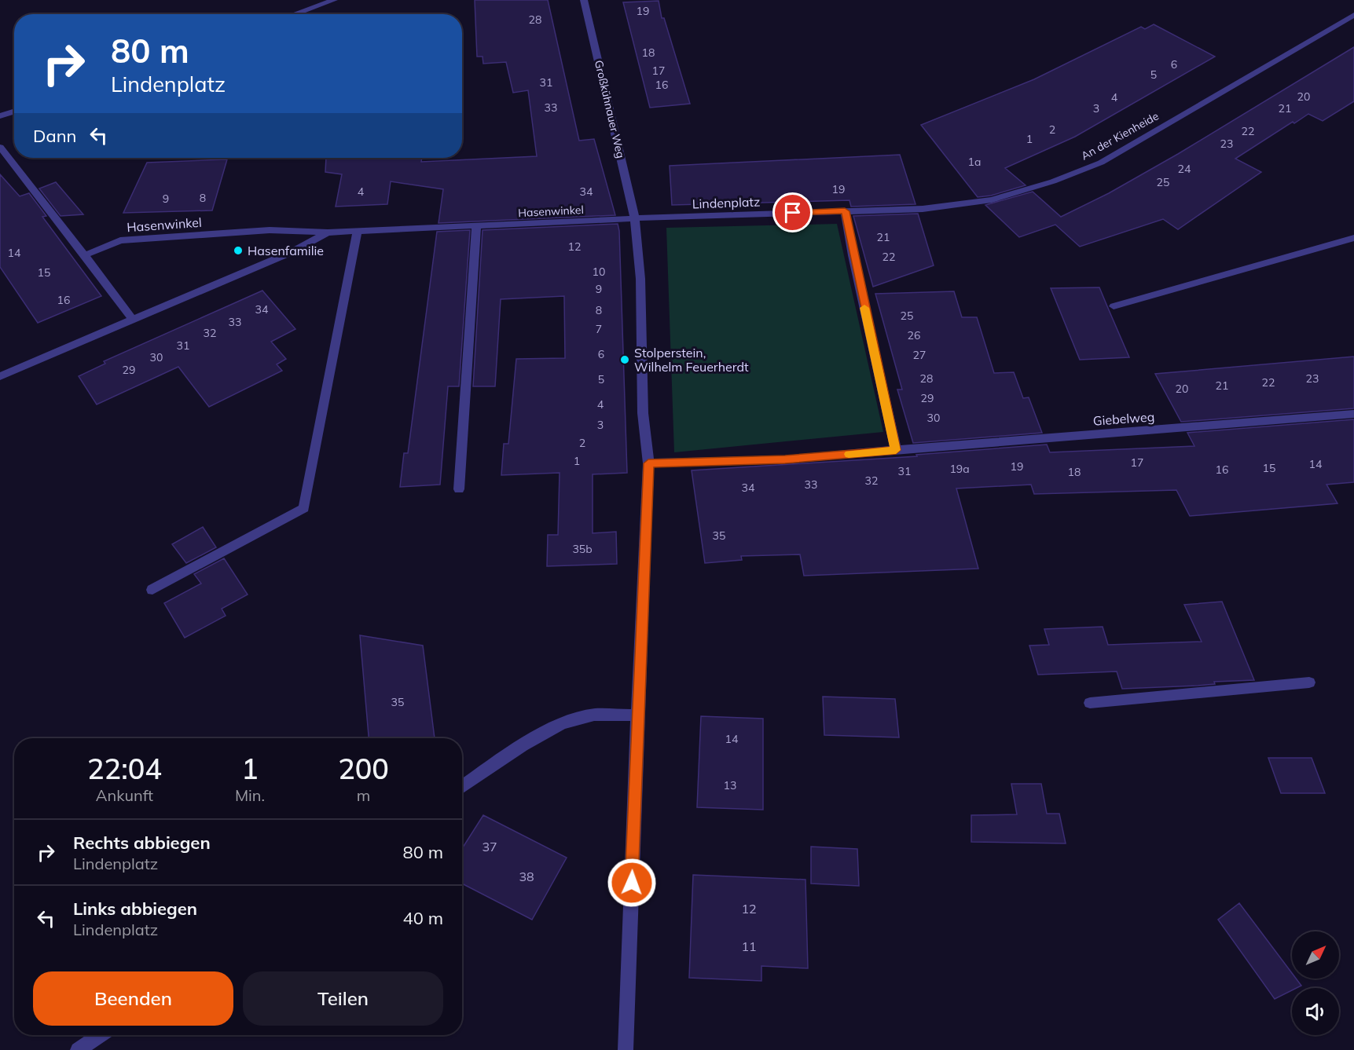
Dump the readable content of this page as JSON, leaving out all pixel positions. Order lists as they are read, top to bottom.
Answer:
{
  "streets": {
    "street": [
      "Großkühnauer Weg",
      "An der Kienheide",
      "Lindenplatz",
      "Hasenwinkel",
      "Giebelweg"
    ]
  },
  "crossings": [
    ["Großkühnauer Weg", "Lindenplatz"],
    ["Großkühnauer Weg", "Hasenwinkel"],
    ["An der Kienheide", "Lindenplatz"],
    ["Lindenplatz", "Hasenwinkel"]
  ],
  "places": ["Hasenfamilie", "Stolperstein, Wilhelm Feuerherdt"],
  "house_numbers": [
    "19",
    "28",
    "18",
    "6",
    "17",
    "5",
    "31",
    "16",
    "20",
    "4",
    "33",
    "3",
    "21",
    "2",
    "22",
    "1",
    "23",
    "1a",
    "24",
    "25",
    "19",
    "4",
    "34",
    "8",
    "9",
    "21",
    "12",
    "14",
    "22",
    "10",
    "15",
    "9",
    "16",
    "34",
    "8",
    "25",
    "33",
    "7",
    "32",
    "26",
    "31",
    "6",
    "27",
    "30",
    "29",
    "28",
    "23",
    "5",
    "22",
    "21",
    "20",
    "29",
    "4",
    "30",
    "3",
    "2",
    "1",
    "17",
    "14",
    "19",
    "15",
    "19a",
    "16",
    "31",
    "18",
    "32",
    "33",
    "34",
    "35",
    "35b",
    "35",
    "14",
    "13",
    "37",
    "38",
    "12",
    "11"
  ],
  "north": "top right",
  "page": {
    "turn": ["80 m", "Lindenplatz"],
    "then": "Dann",
    "eta": [
      "22:04",
      "Ankunft",
      "1",
      "Min.",
      "200",
      "m"
    ],
    "list": [
      {
        "name": "Rechts abbiegen",
        "note": "Lindenplatz",
        "value": "80 m"
      },
      {
        "name": "Links abbiegen",
        "note": "Lindenplatz",
        "value": "40 m"
      }
    ],
    "buttons": ["Beenden", "Teilen"]
  }
}
